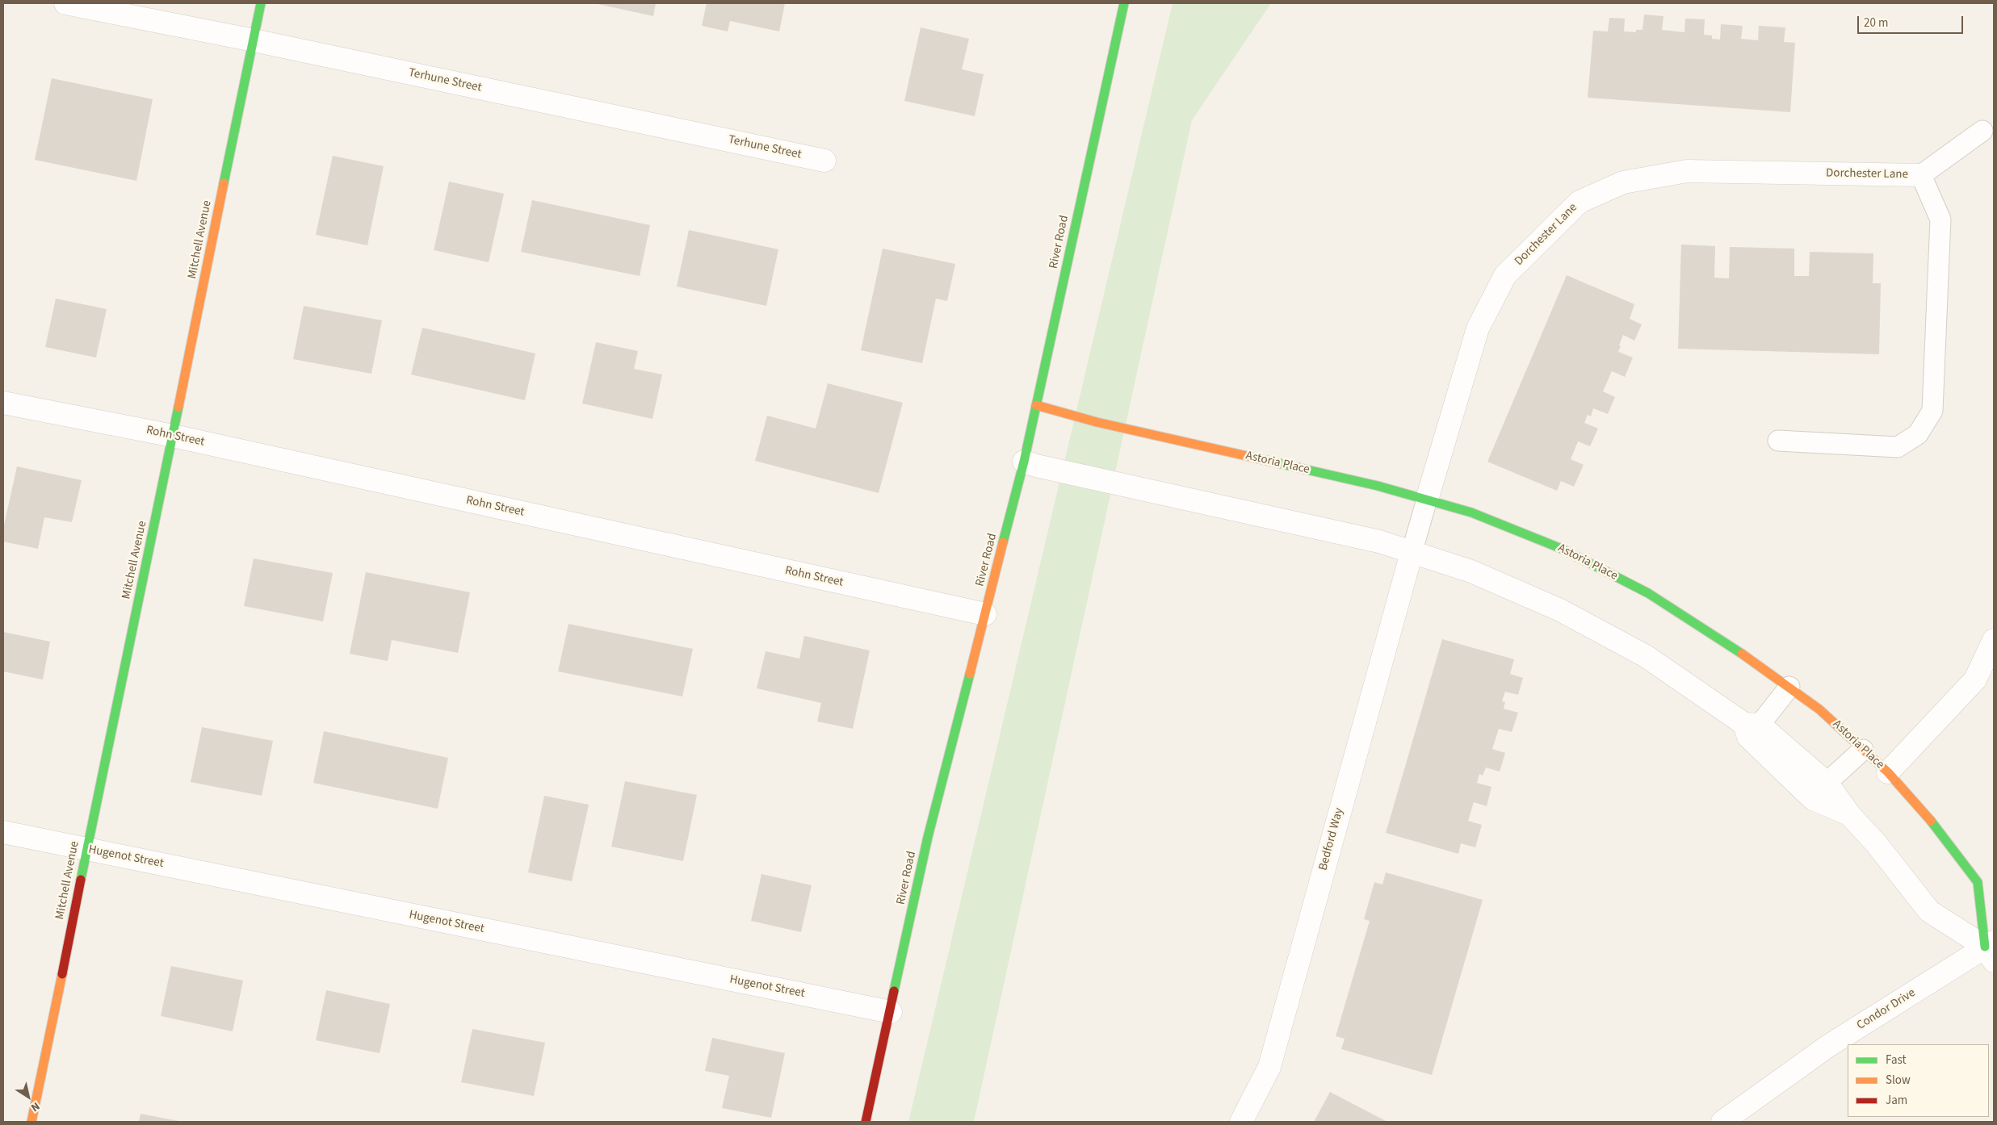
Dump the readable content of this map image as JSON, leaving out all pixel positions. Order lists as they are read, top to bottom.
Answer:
{
  "streets": {
    "street": [
      "Terhune Street",
      "Dorchester Lane",
      "Mitchell Avenue",
      "River Road",
      "Rohn Street",
      "Astoria Place",
      "Bedford Way",
      "Hugenot Street",
      "Condor Drive"
    ]
  },
  "crossings": [
    ["Terhune Street", "Mitchell Avenue"],
    ["Dorchester Lane", "Astoria Place"],
    ["Mitchell Avenue", "Rohn Street"],
    ["Mitchell Avenue", "Hugenot Street"],
    ["River Road", "Rohn Street"],
    ["River Road", "Astoria Place"],
    ["River Road", "Hugenot Street"],
    ["Astoria Place", "Condor Drive"]
  ],
  "legend": ["Fast", "Slow", "Jam"],
  "scale_bar": "20 m",
  "north": "bottom right"
}
